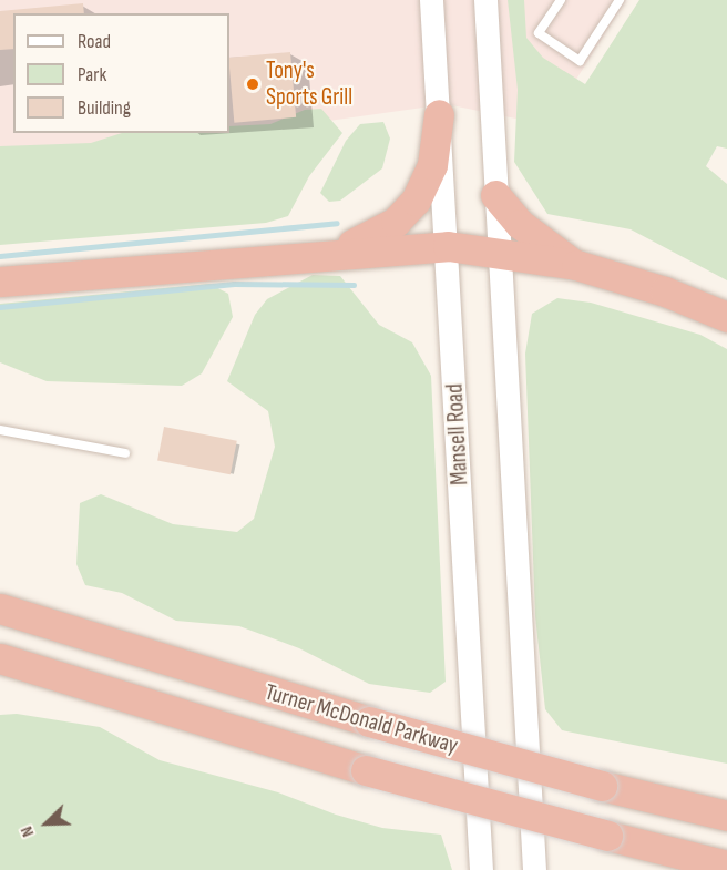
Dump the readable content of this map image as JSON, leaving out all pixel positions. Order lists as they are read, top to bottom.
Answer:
{
  "streets": {
    "highway": ["Turner McDonald Parkway"],
    "main road": ["Mansell Road"]
  },
  "places": ["Tony's Sports Grill"],
  "legend": ["Road", "Park", "Building"],
  "north": "bottom left"
}
